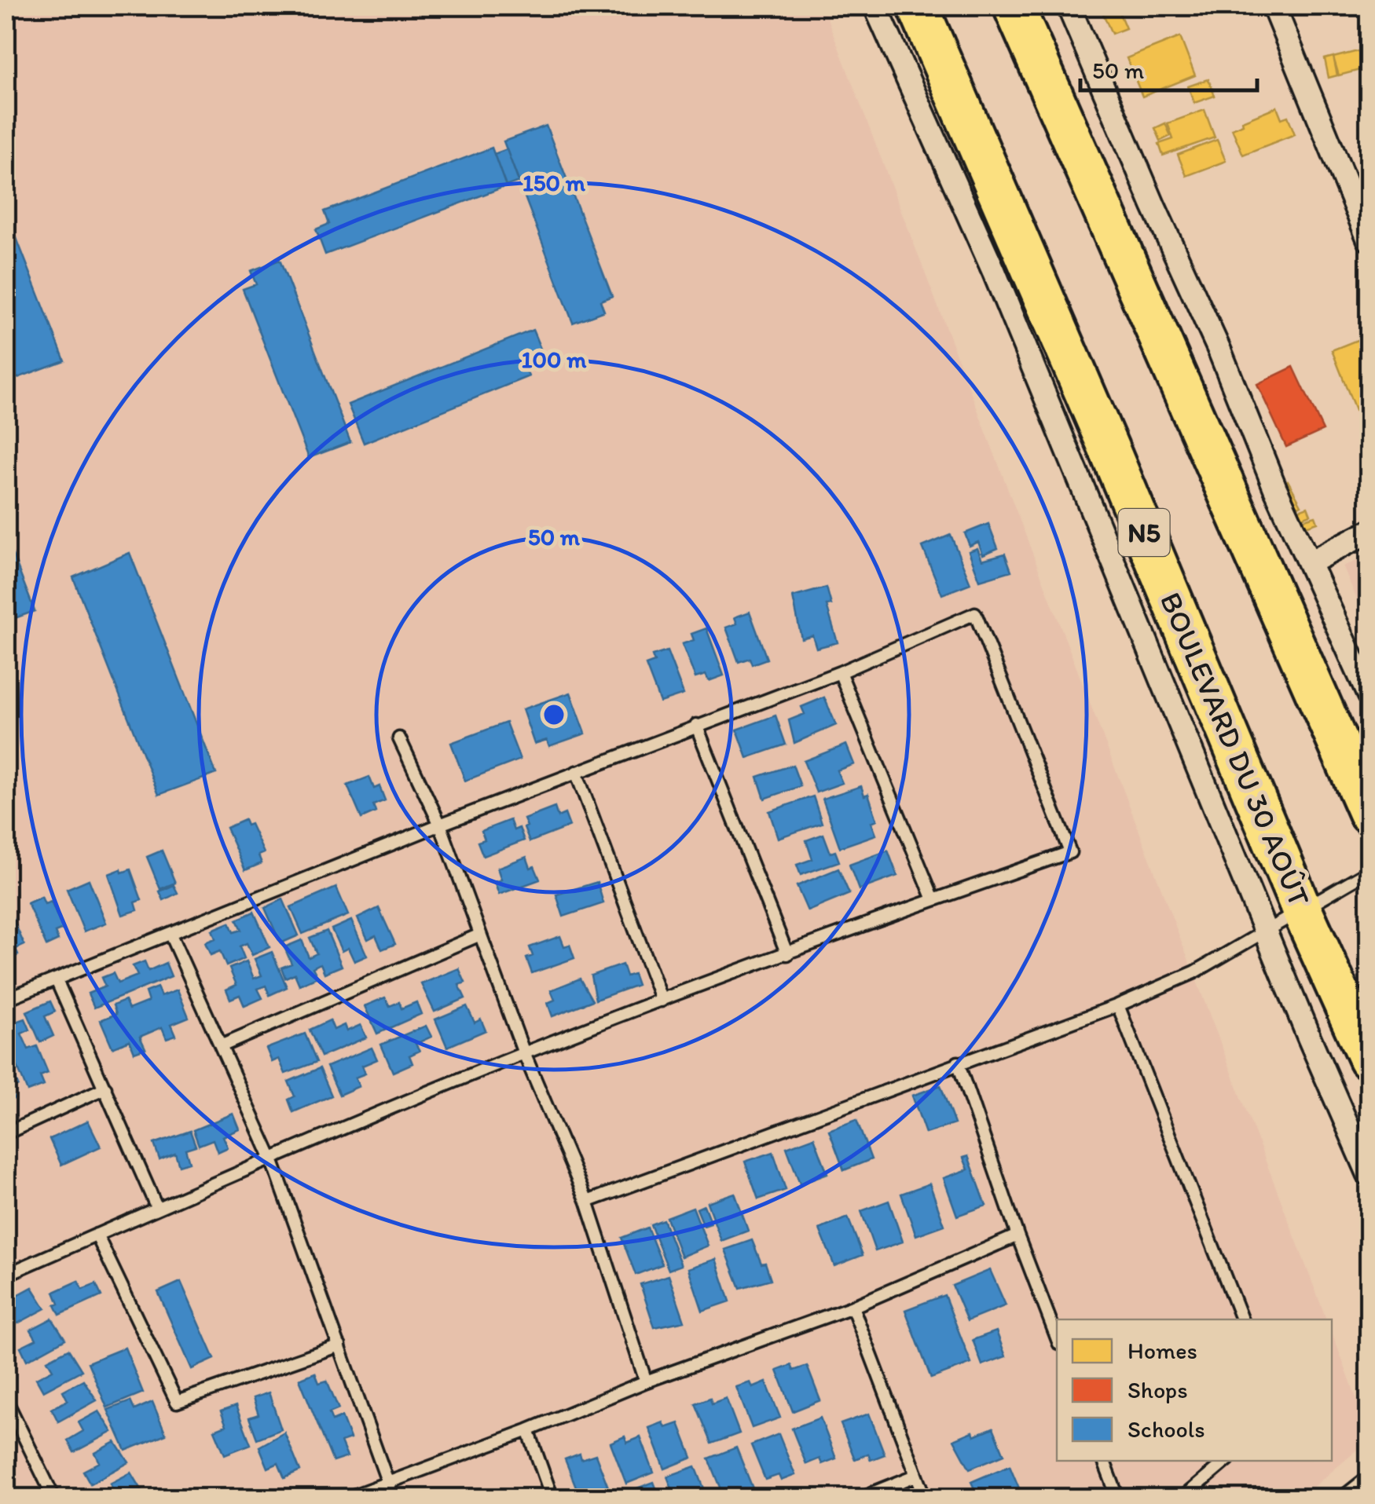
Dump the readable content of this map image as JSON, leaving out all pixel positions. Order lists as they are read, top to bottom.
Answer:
{
  "streets": {
    "highway": ["N5", "BOULEVARD DU 30 AOÛT"]
  },
  "legend": ["Homes", "Shops", "Schools"],
  "scale_bar": "50 m",
  "rings": ["150 m", "100 m", "50 m"]
}
